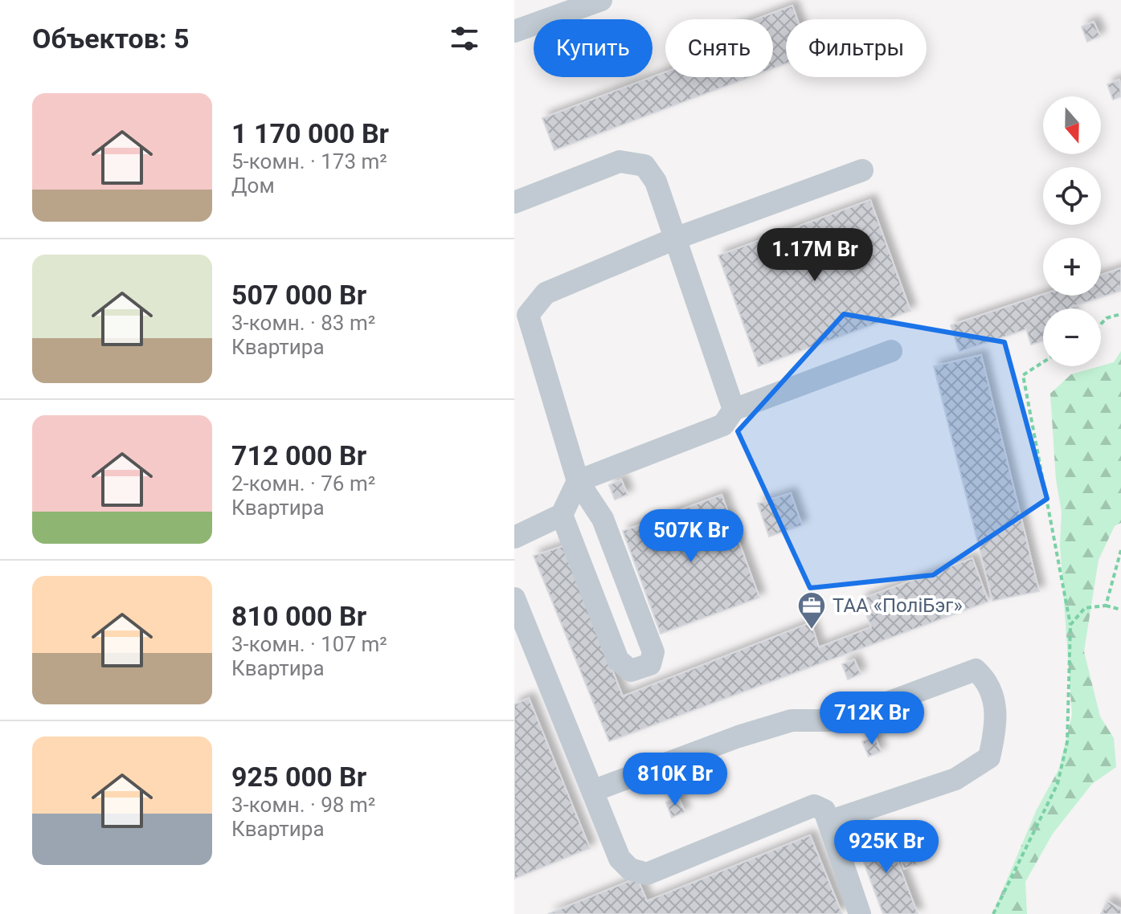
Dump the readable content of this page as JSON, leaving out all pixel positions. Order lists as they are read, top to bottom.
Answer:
{
  "places": {
    "office": ["ТАА «ПоліБэг»"]
  },
  "north": "bottom",
  "page": {
    "heading": "Объектов: 5",
    "chip": ["Купить", "Снять", "Фильтры"],
    "list": [
      {
        "name": "1 170 000 Br",
        "note": "5-комн. · 173 m² · Дом"
      },
      {
        "name": "507 000 Br",
        "note": "3-комн. · 83 m² · Квартира"
      },
      {
        "name": "712 000 Br",
        "note": "2-комн. · 76 m² · Квартира"
      },
      {
        "name": "810 000 Br",
        "note": "3-комн. · 107 m² · Квартира"
      },
      {
        "name": "925 000 Br",
        "note": "3-комн. · 98 m² · Квартира"
      }
    ],
    "map_buttons": ["+", "−"],
    "price": [
      "1.17M Br",
      "507K Br",
      "712K Br",
      "810K Br",
      "925K Br"
    ]
  }
}
